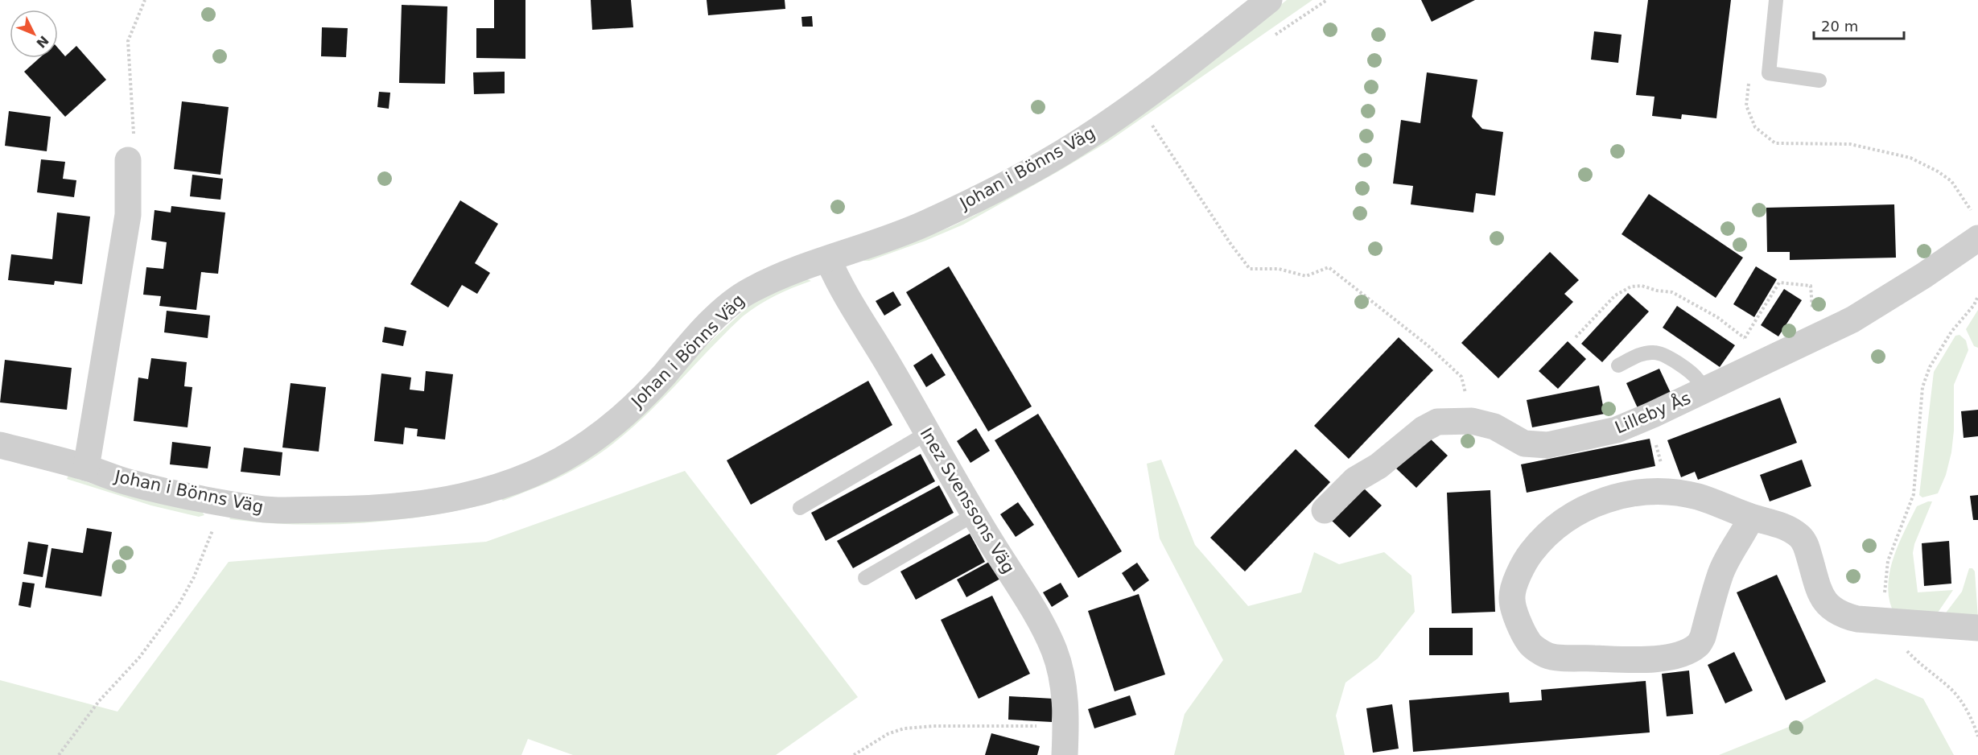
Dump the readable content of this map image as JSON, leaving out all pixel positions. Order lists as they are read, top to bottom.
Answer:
{
  "streets": {
    "street": ["Johan i Bönns Väg", "Lilleby Ås", "Inez Svenssons Väg"]
  },
  "crossings": [
    ["Johan i Bönns Väg", "Inez Svenssons Väg"]
  ],
  "scale_bar": "20 m",
  "north": "bottom right"
}
